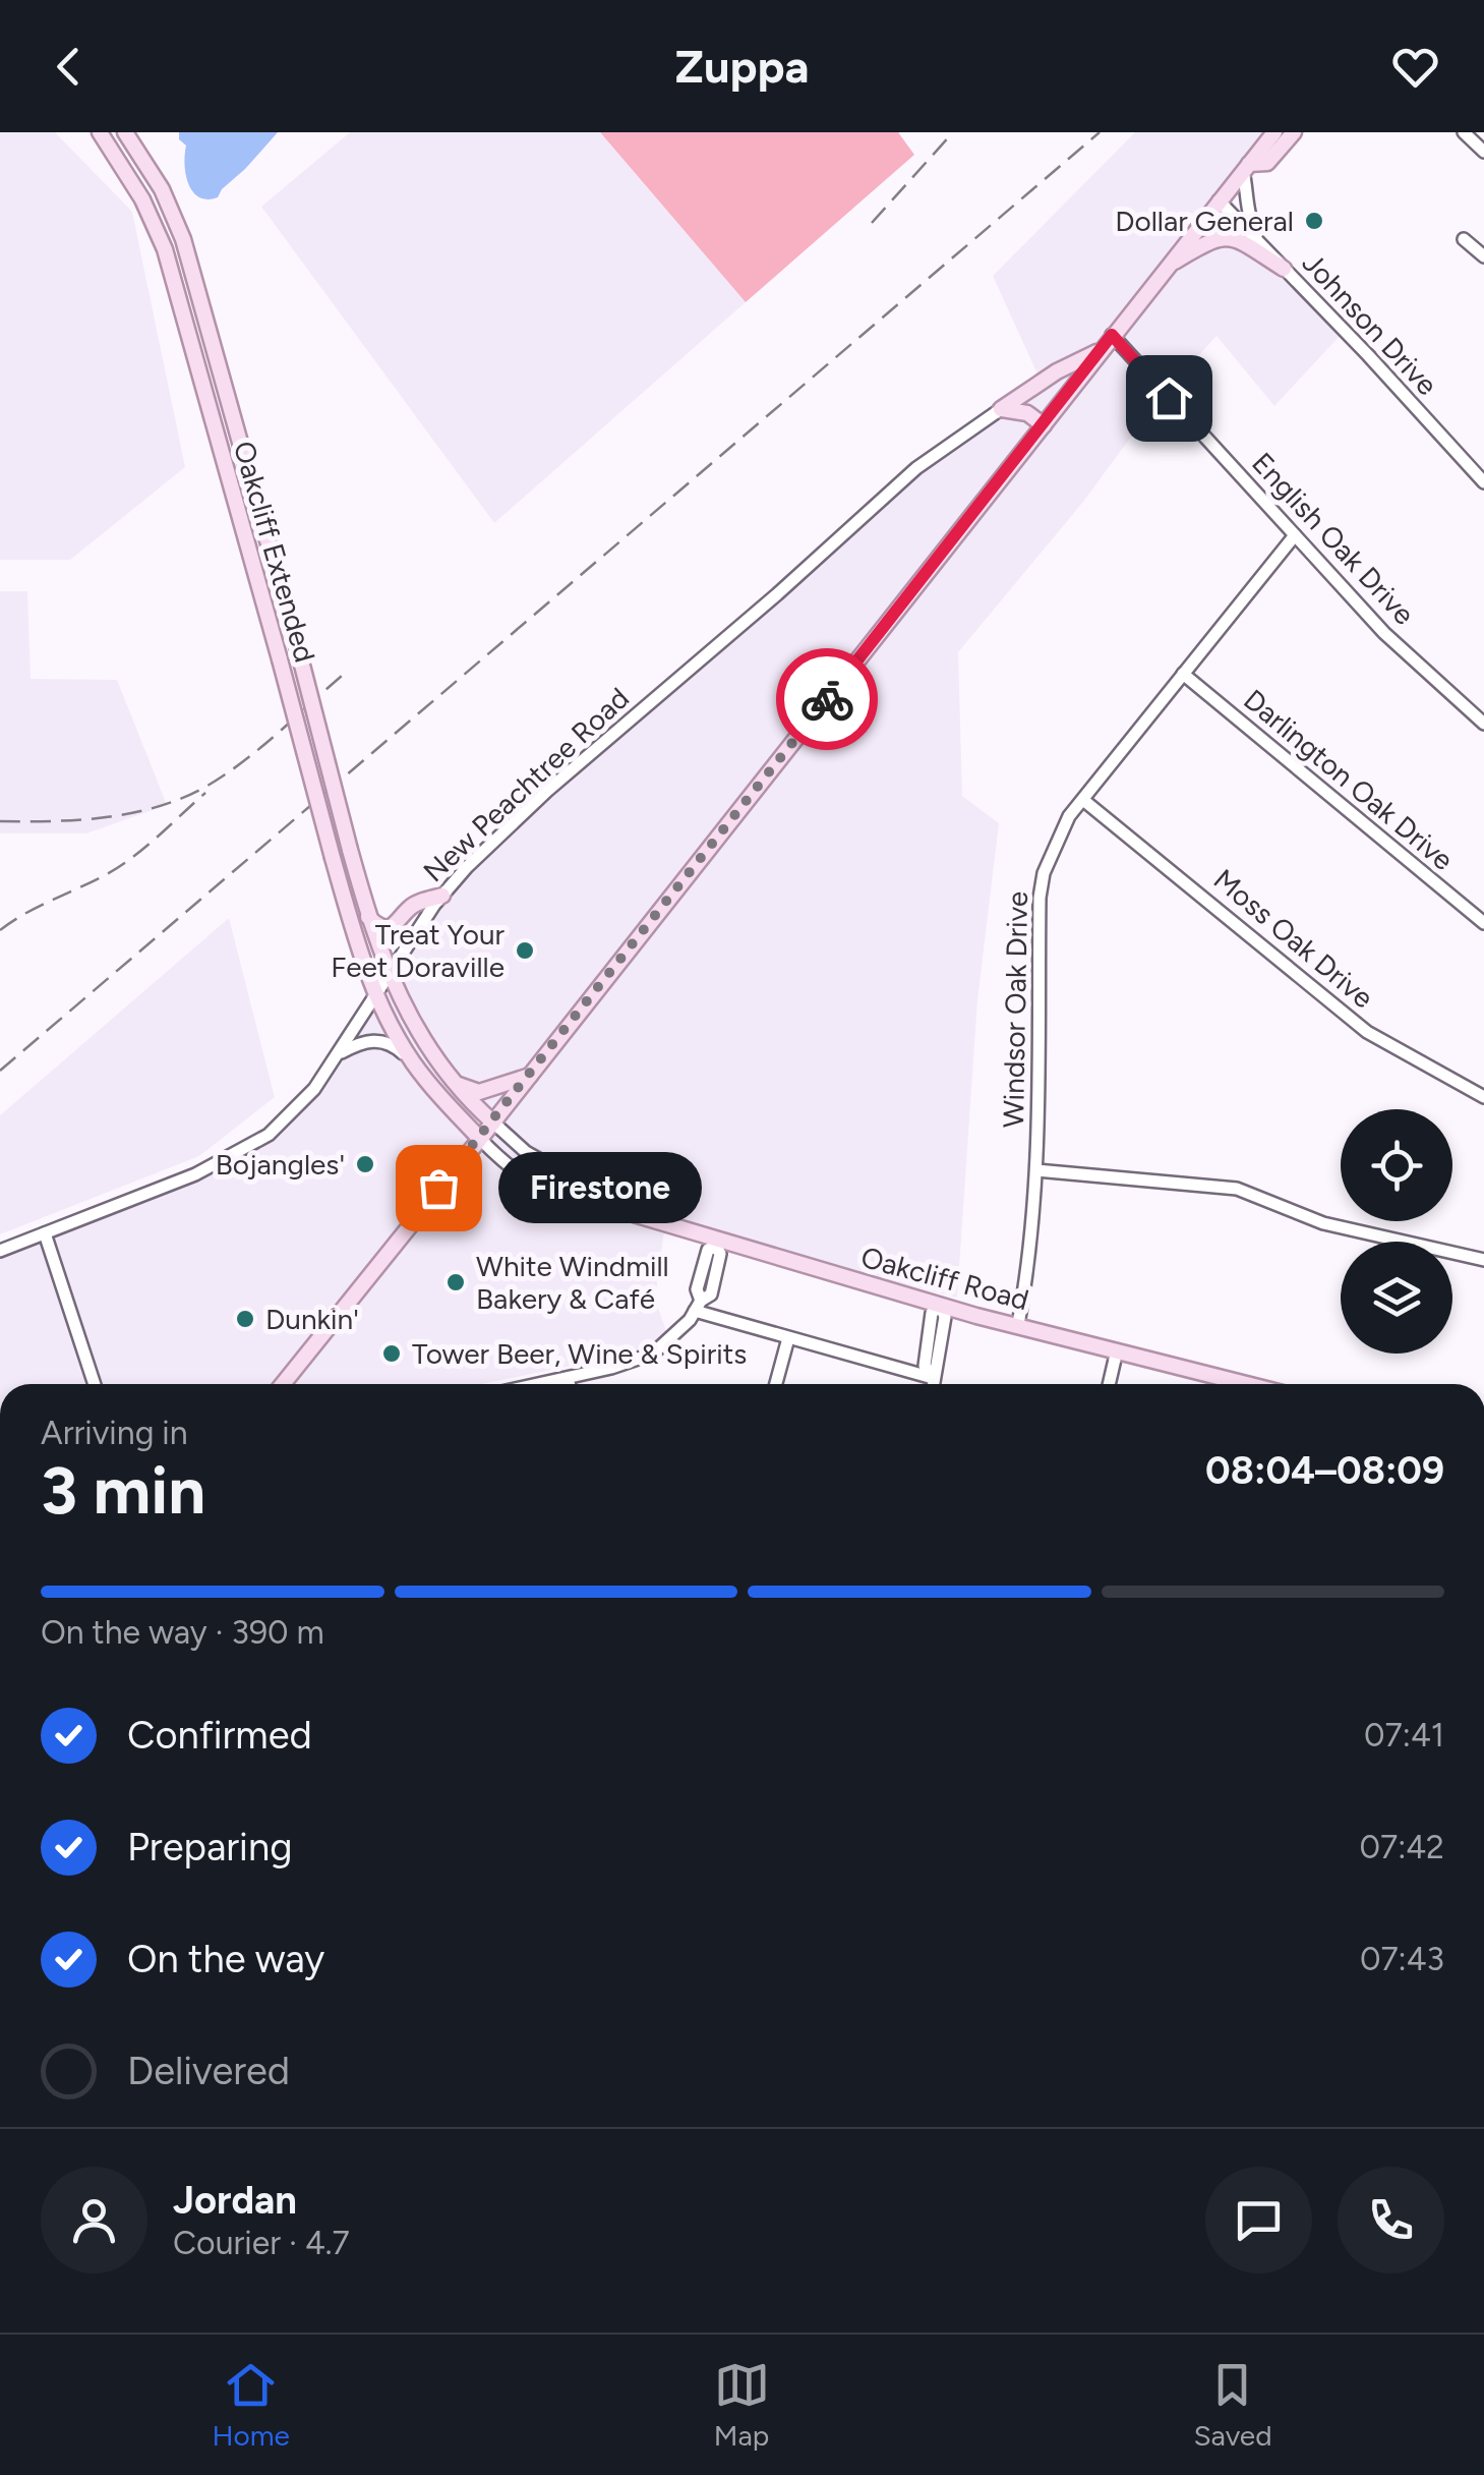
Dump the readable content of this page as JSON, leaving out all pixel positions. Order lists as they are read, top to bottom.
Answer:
{
  "streets": {
    "main road": ["Oakcliff Extended", "Oakcliff Road"],
    "street": [
      "Johnson Drive",
      "English Oak Drive",
      "Darlington Oak Drive",
      "New Peachtree Road",
      "Moss Oak Drive",
      "Windsor Oak Drive"
    ]
  },
  "crossings": [
    ["English Oak Drive", "Windsor Oak Drive"],
    ["Oakcliff Extended", "New Peachtree Road"],
    ["Oakcliff Extended", "Oakcliff Road"],
    ["Darlington Oak Drive", "Windsor Oak Drive"],
    ["New Peachtree Road", "Oakcliff Road"],
    ["Moss Oak Drive", "Windsor Oak Drive"],
    ["Windsor Oak Drive", "Oakcliff Road"]
  ],
  "places": [
    "Dollar General",
    "Treat Your Feet Doraville",
    "Bojangles'",
    "Firestone",
    "White Windmill Bakery & Café",
    "Dunkin'",
    "Tower Beer, Wine & Spirits"
  ],
  "page": {
    "header": "Zuppa",
    "bubble": "Firestone",
    "heading": ["3 min", "Arriving in", "08:04–08:09"],
    "panel": ["Jordan", "Courier · 4.7"],
    "bar": "On the way · 390 m",
    "list": [
      ["Confirmed", "07:41"],
      ["Preparing", "07:42"],
      ["On the way", "07:43"],
      "Delivered"
    ],
    "tabs": ["Home", "Map", "Saved"]
  }
}
